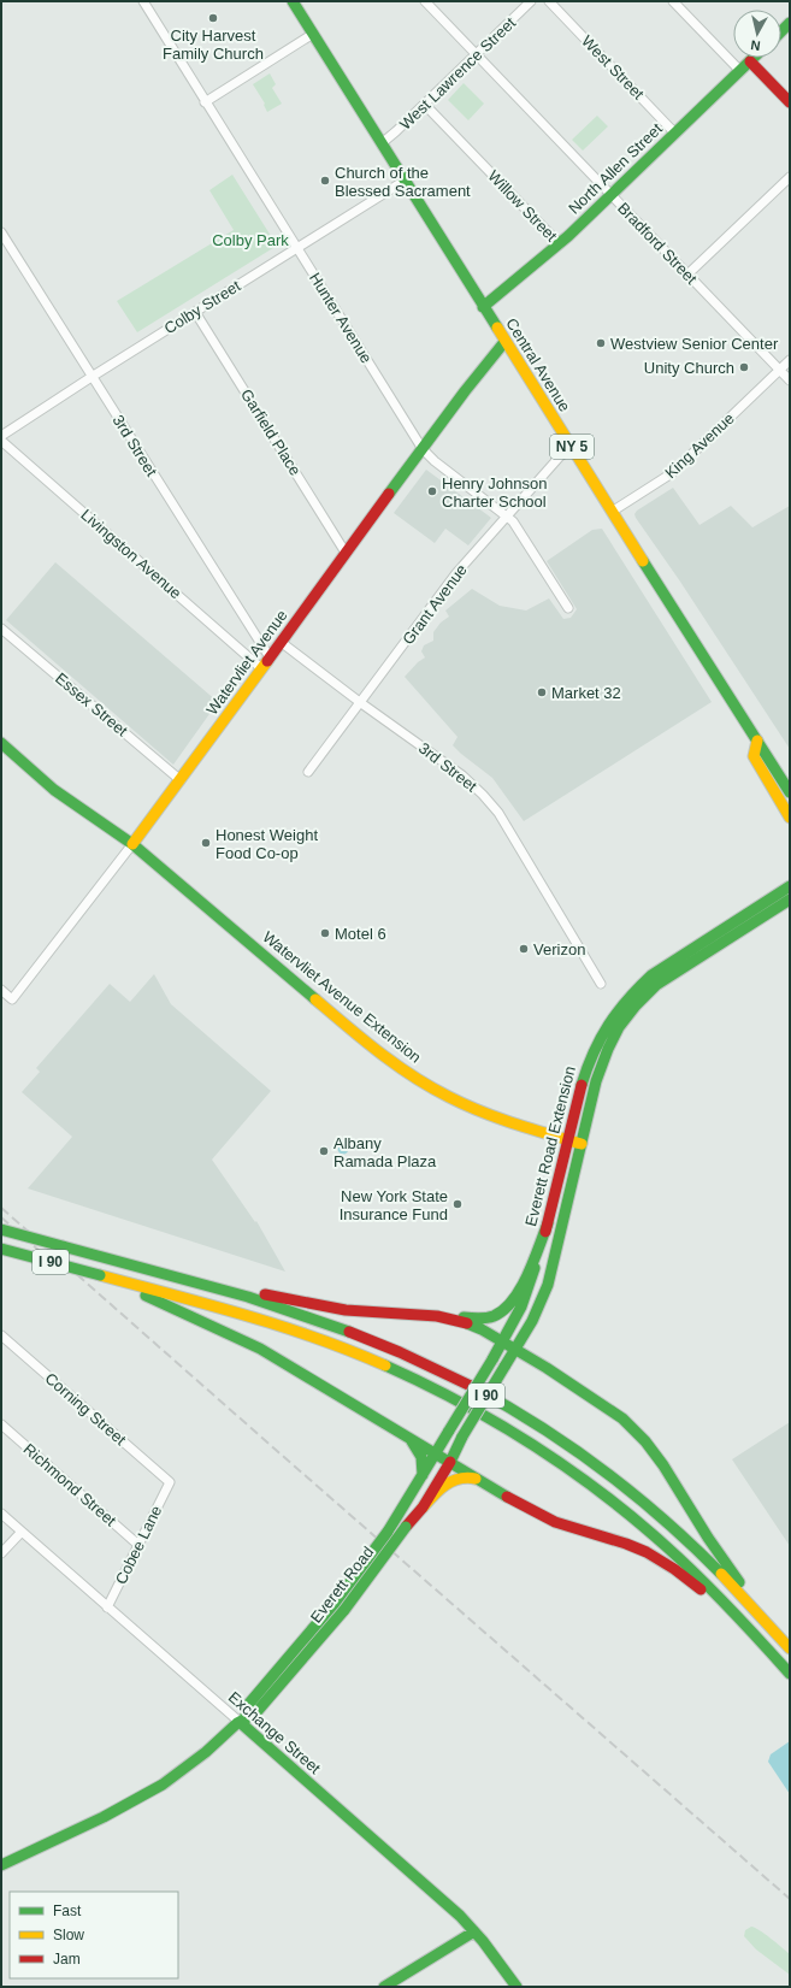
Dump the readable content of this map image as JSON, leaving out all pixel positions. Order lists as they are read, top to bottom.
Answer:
{
  "streets": {
    "main road": [
      "North Allen Street",
      "Central Avenue",
      "NY 5",
      "Watervliet Avenue",
      "Watervliet Avenue Extension",
      "Everett Road Extension",
      "I 90",
      "Everett Road",
      "Exchange Street"
    ],
    "street": [
      "West Street",
      "West Lawrence Street",
      "Willow Street",
      "Bradford Street",
      "Colby Street",
      "Hunter Avenue",
      "Garfield Place",
      "3rd Street",
      "King Avenue",
      "Livingston Avenue",
      "Grant Avenue",
      "Essex Street",
      "Corning Street",
      "Richmond Street",
      "Cobee Lane"
    ]
  },
  "crossings": [
    ["West Street", "North Allen Street"],
    ["West Lawrence Street", "Willow Street"],
    ["West Lawrence Street", "Bradford Street"],
    ["West Lawrence Street", "Central Avenue"],
    ["North Allen Street", "Willow Street"],
    ["North Allen Street", "Bradford Street"],
    ["North Allen Street", "Central Avenue"],
    ["Bradford Street", "King Avenue"],
    ["Colby Street", "Hunter Avenue"],
    ["Colby Street", "Central Avenue"],
    ["Colby Street", "Garfield Place"],
    ["Colby Street", "3rd Street"],
    ["Hunter Avenue", "Grant Avenue"],
    ["Hunter Avenue", "Watervliet Avenue"],
    ["Central Avenue", "King Avenue"],
    ["Central Avenue", "Grant Avenue"],
    ["Central Avenue", "Watervliet Avenue"],
    ["Garfield Place", "Watervliet Avenue"],
    ["3rd Street", "Grant Avenue"],
    ["3rd Street", "Watervliet Avenue"],
    ["Livingston Avenue", "Watervliet Avenue"],
    ["Watervliet Avenue", "Essex Street"],
    ["Watervliet Avenue", "Watervliet Avenue Extension"],
    ["Watervliet Avenue Extension", "Everett Road Extension"],
    ["Everett Road Extension", "Everett Road"],
    ["Corning Street", "Cobee Lane"],
    ["Richmond Street", "Cobee Lane"],
    ["Cobee Lane", "Exchange Street"],
    ["Everett Road", "Exchange Street"]
  ],
  "parks": ["Colby Park"],
  "places": [
    "City Harvest Family Church",
    "Church of the Blessed Sacrament",
    "Westview Senior Center",
    "Unity Church",
    "Henry Johnson Charter School",
    "Market 32",
    "Honest Weight Food Co-op",
    "Motel 6",
    "Verizon",
    "Albany Ramada Plaza",
    "New York State Insurance Fund"
  ],
  "legend": ["Fast", "Slow", "Jam"],
  "north": "bottom"
}
